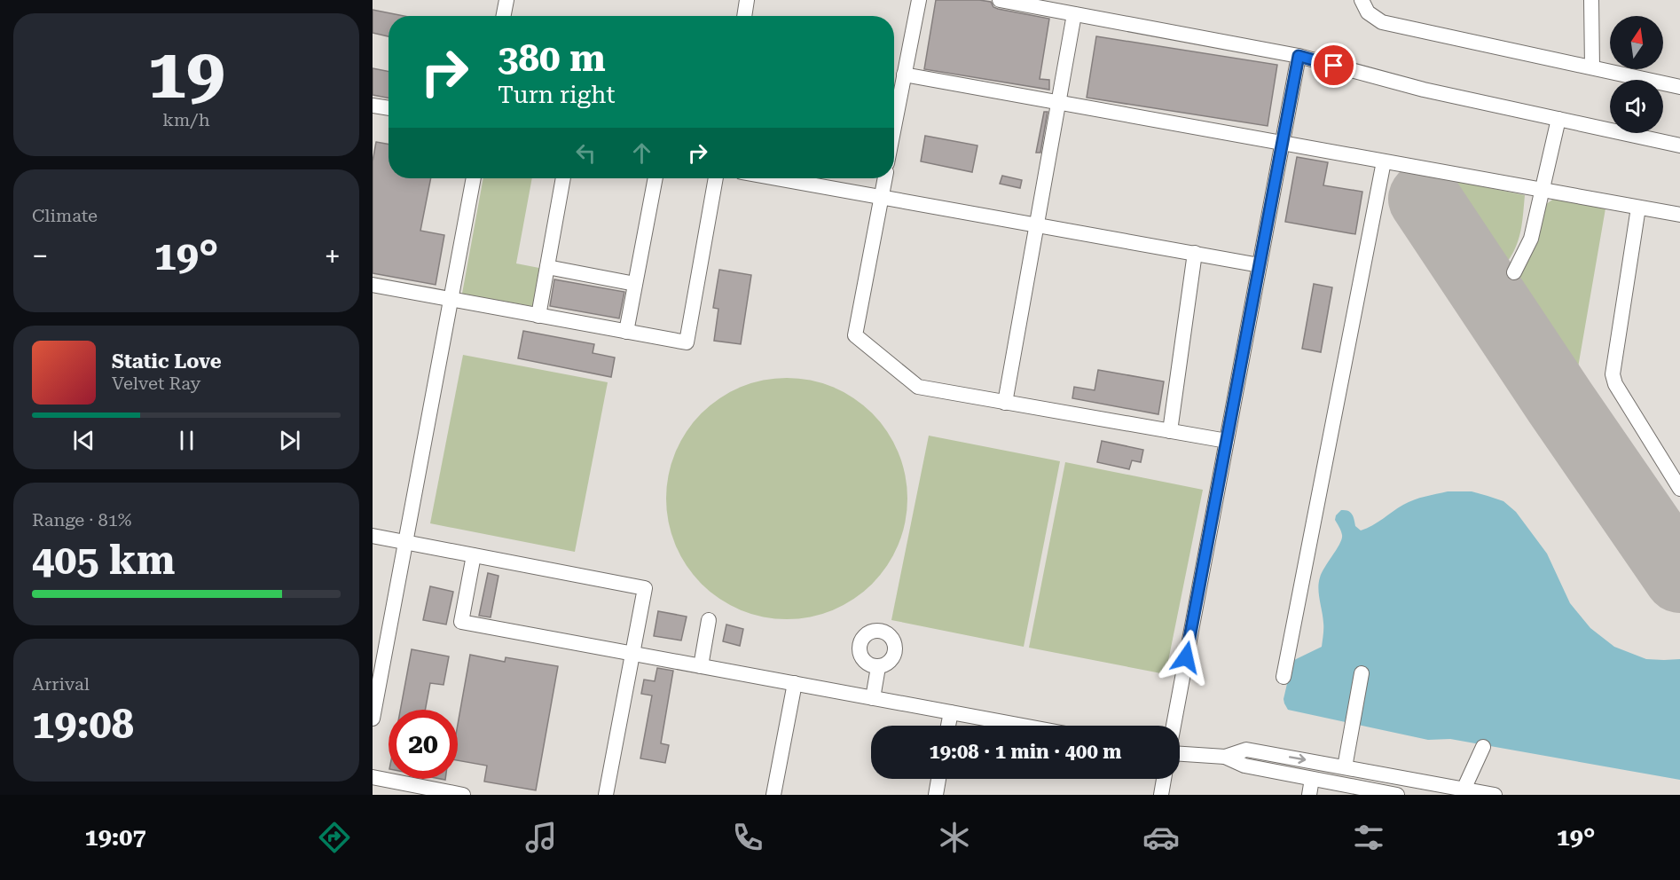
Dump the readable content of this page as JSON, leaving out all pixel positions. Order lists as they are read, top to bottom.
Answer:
{
  "north": "top",
  "page": {
    "tile": [
      ["19", "km/h"],
      "Climate",
      ["Range · 81%", "405 km"],
      ["Arrival", "19:08"]
    ],
    "turn": ["380 m", "Turn right"],
    "heat": ["−", "19°", "+"],
    "song": ["Static Love", "Velvet Ray"],
    "limit": "20",
    "trip": "19:08 · 1 min · 400 m",
    "tabs": ["19:07", "19°"]
  }
}
